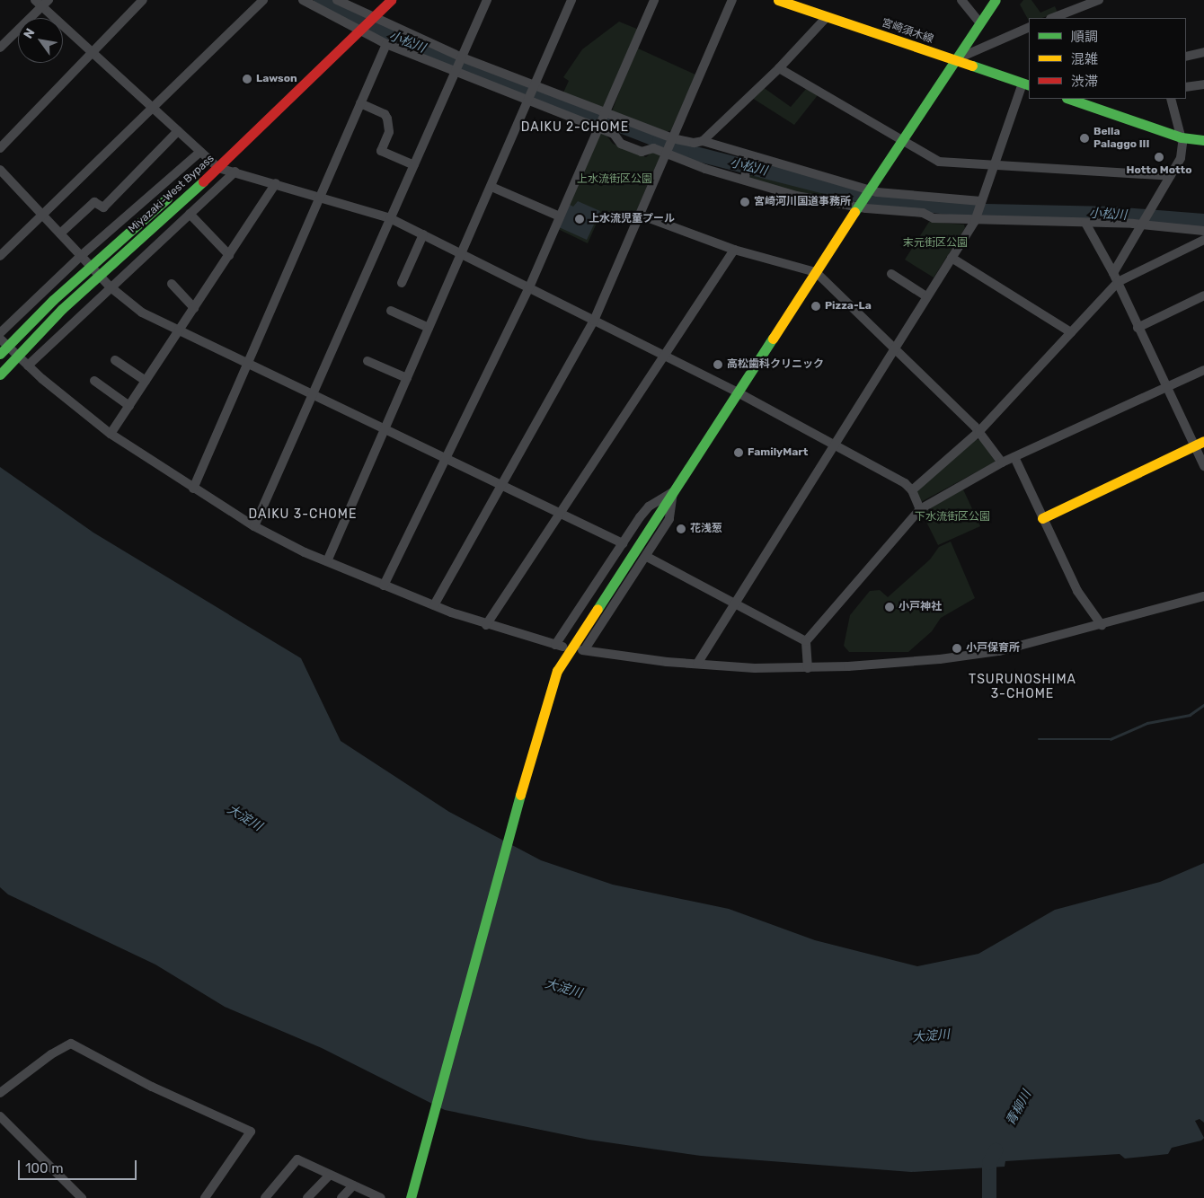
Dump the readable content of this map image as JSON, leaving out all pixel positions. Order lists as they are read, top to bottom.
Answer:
{
  "streets": {
    "main road": ["宮崎須木線", "Miyazaki-West Bypass"]
  },
  "districts": ["DAIKU 2-CHOME", "DAIKU 3-CHOME", "TSURUNOSHIMA 3-CHOME"],
  "water": ["小松川", "大淀川", "青柳川"],
  "parks": ["上水流街区公園", "末元街区公園", "下水流街区公園"],
  "places": [
    "Lawson",
    "Bella Palaggo III",
    "Hotto Motto",
    "宮崎河川国道事務所",
    "上水流児童プール",
    "Pizza-La",
    "高松歯科クリニック",
    "FamilyMart",
    "花浅葱",
    "小戸神社",
    "小戸保育所"
  ],
  "legend": ["順調", "混雑", "渋滞"],
  "scale_bar": "100 m",
  "north": "top left"
}
